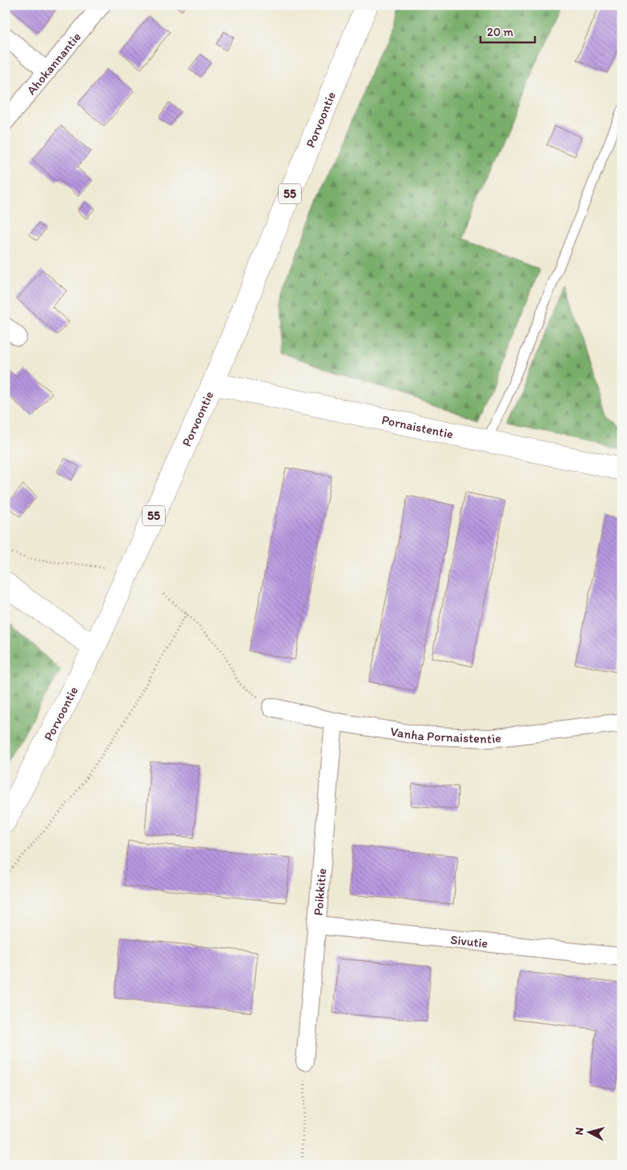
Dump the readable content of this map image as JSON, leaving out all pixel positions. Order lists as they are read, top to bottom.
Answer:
{
  "streets": {
    "main road": ["Porvoontie", "55", "Pornaistentie"],
    "street": [
      "Ahokannantie",
      "Vanha Pornaistentie",
      "Poikkitie",
      "Sivutie"
    ]
  },
  "crossings": [
    ["Porvoontie", "Pornaistentie"],
    ["Vanha Pornaistentie", "Poikkitie"],
    ["Poikkitie", "Sivutie"]
  ],
  "scale_bar": "20 m",
  "north": "left"
}
